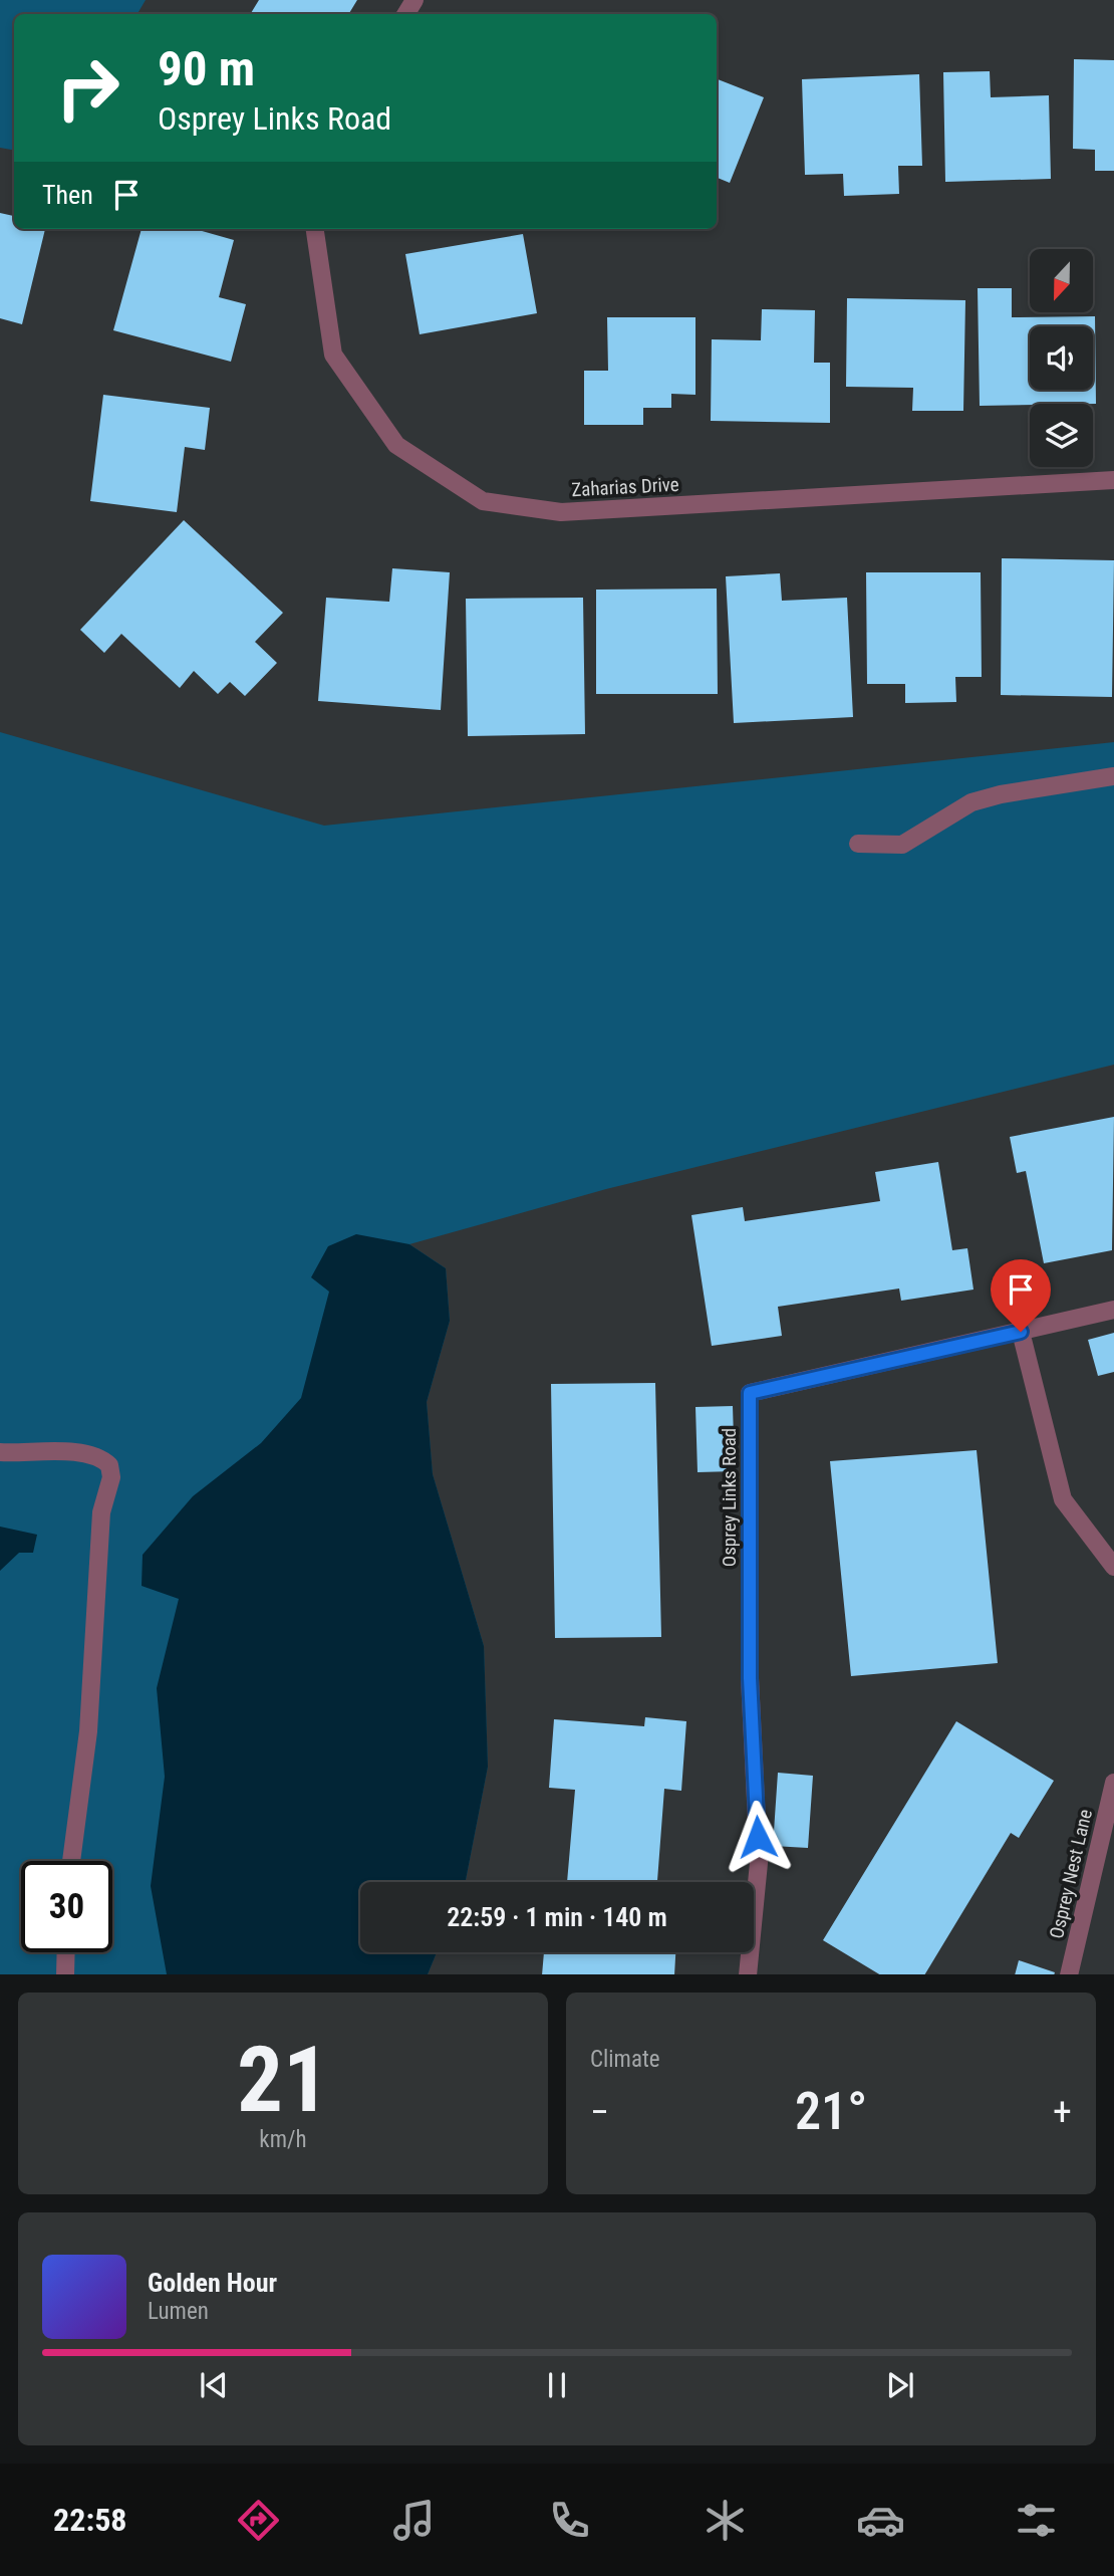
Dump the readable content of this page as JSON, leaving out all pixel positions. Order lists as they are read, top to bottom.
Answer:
{
  "streets": {
    "street": ["Zaharias Drive", "Osprey Links Road", "Osprey Nest Lane"]
  },
  "north": "bottom",
  "page": {
    "turn": ["90 m", "Osprey Links Road"],
    "then": "Then",
    "limit": "30",
    "trip": "22:59 · 1 min · 140 m",
    "tile": [
      ["21", "km/h"],
      "Climate"
    ],
    "heat": ["−", "21°", "+"],
    "song": ["Golden Hour", "Lumen"],
    "tabs": "22:58"
  }
}
